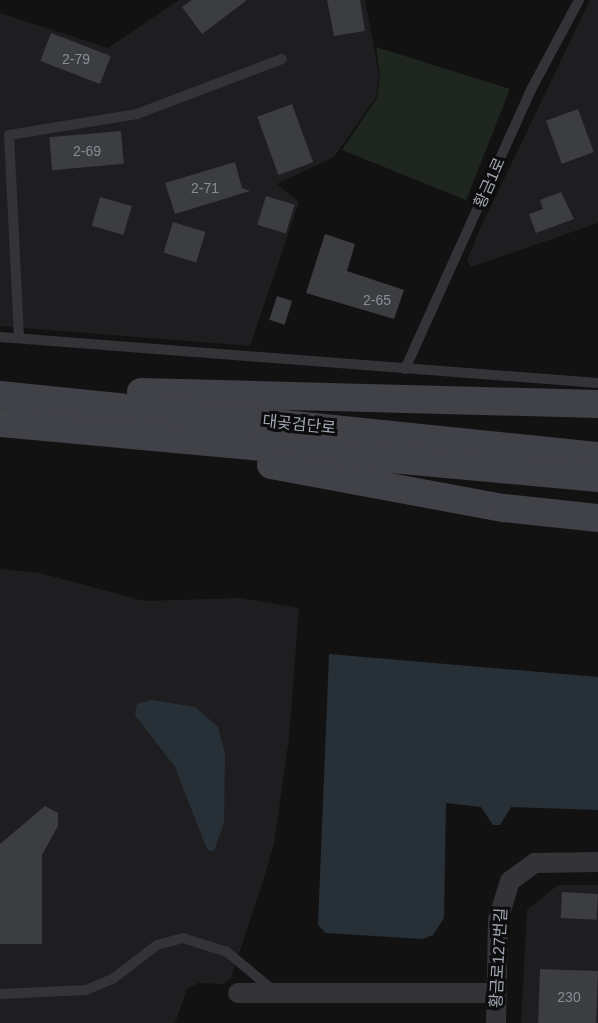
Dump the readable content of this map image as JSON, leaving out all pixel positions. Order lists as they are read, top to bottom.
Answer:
{
  "streets": {
    "main road": ["대곶검단로"],
    "street": ["황금로127번길"],
    "lane": ["황금1로"]
  },
  "house_numbers": [
    "2-79",
    "2-69",
    "2-71",
    "2-65",
    "230"
  ]
}
